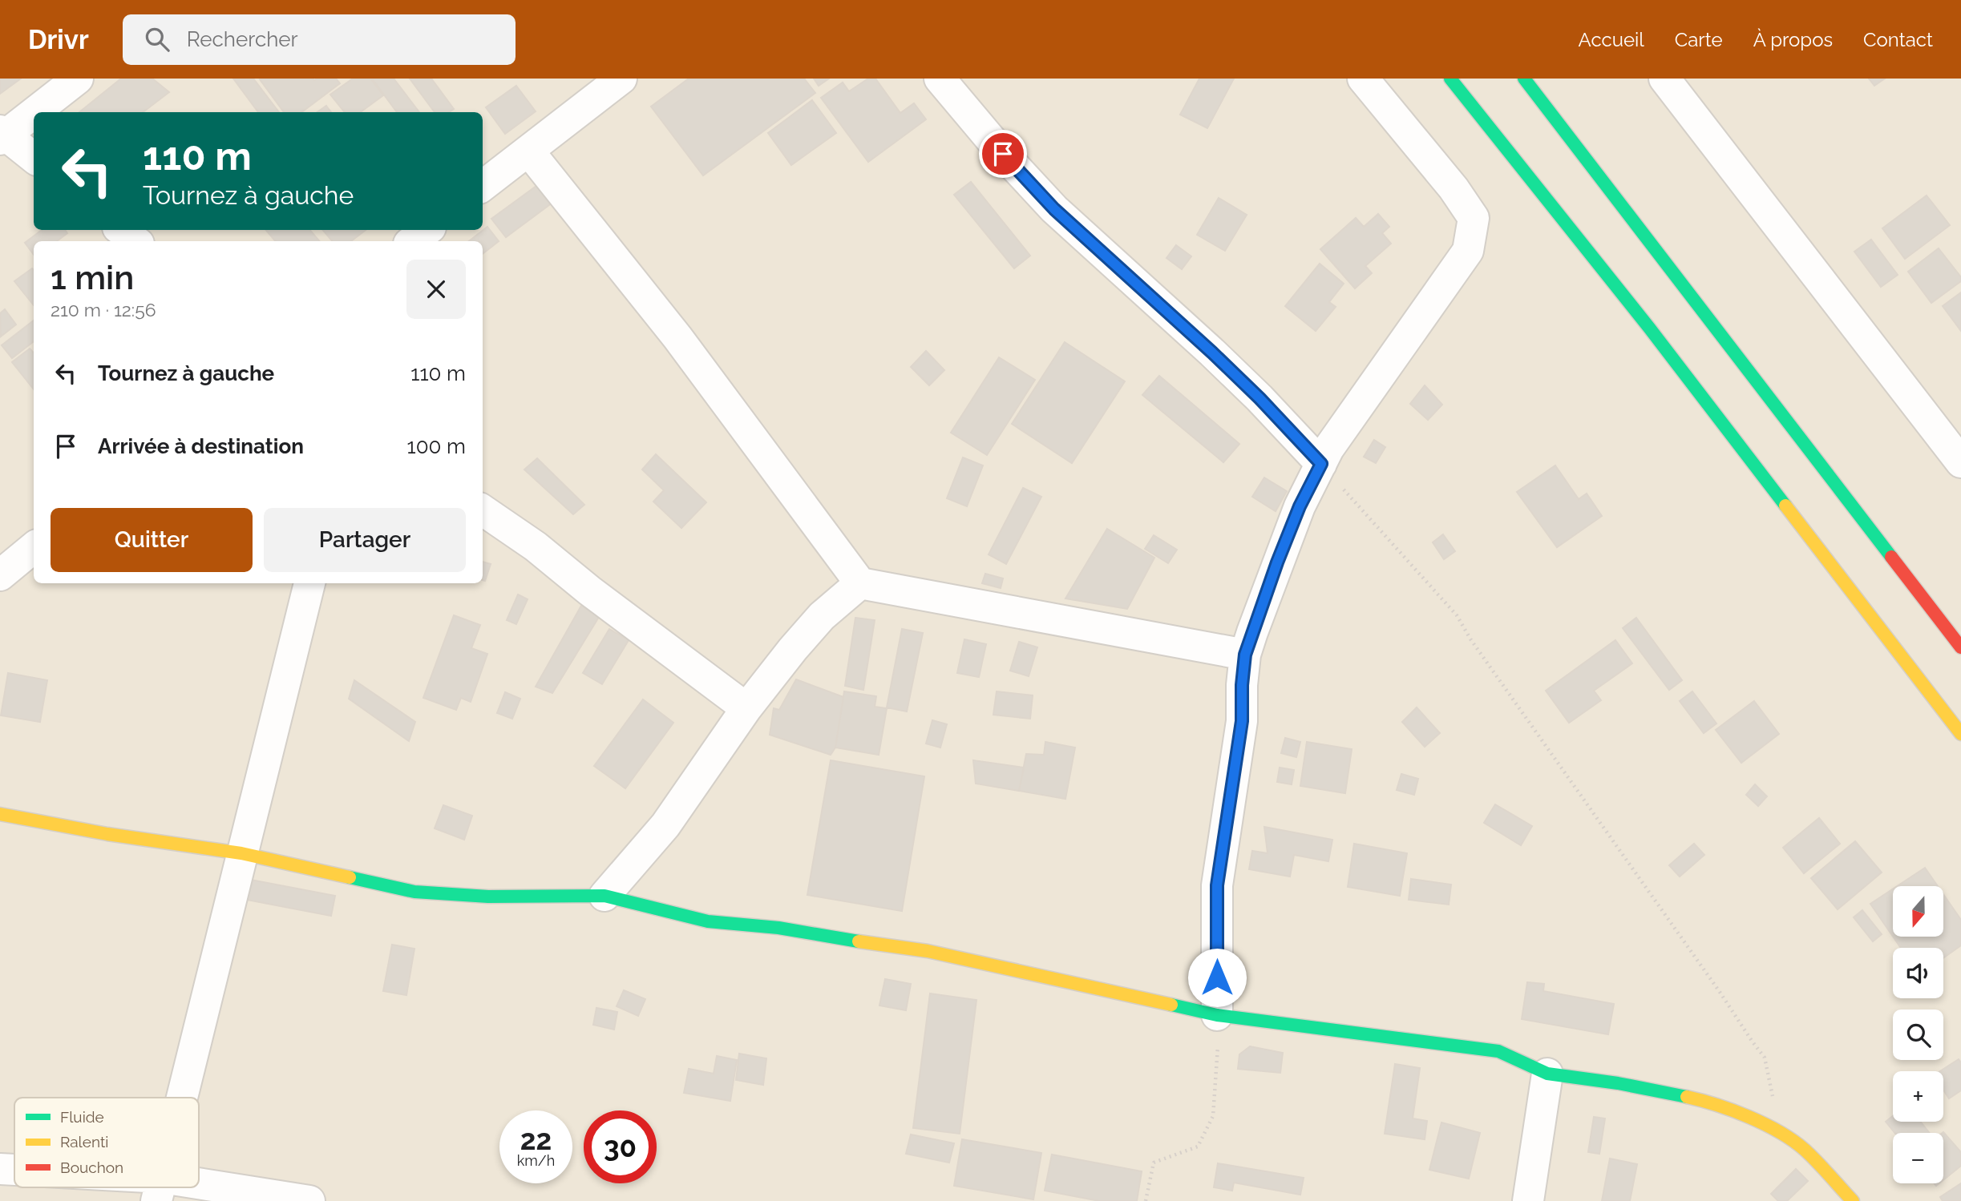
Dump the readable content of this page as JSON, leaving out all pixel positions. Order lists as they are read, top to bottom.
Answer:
{
  "legend": ["Fluide", "Ralenti", "Bouchon"],
  "north": "bottom",
  "page": {
    "header": "Drivr",
    "search": "Rechercher",
    "nav": [
      "Accueil",
      "Carte",
      "À propos",
      "Contact"
    ],
    "turn": ["110 m", "Tournez à gauche"],
    "heading": ["1 min", "210 m · 12:56"],
    "list": [
      {
        "name": "Tournez à gauche",
        "value": "110 m"
      },
      {
        "name": "Arrivée à destination",
        "value": "100 m"
      }
    ],
    "buttons": ["Quitter", "Partager"],
    "map_buttons": ["+", "−"],
    "speed": "22 km/h",
    "limit": "30"
  }
}
